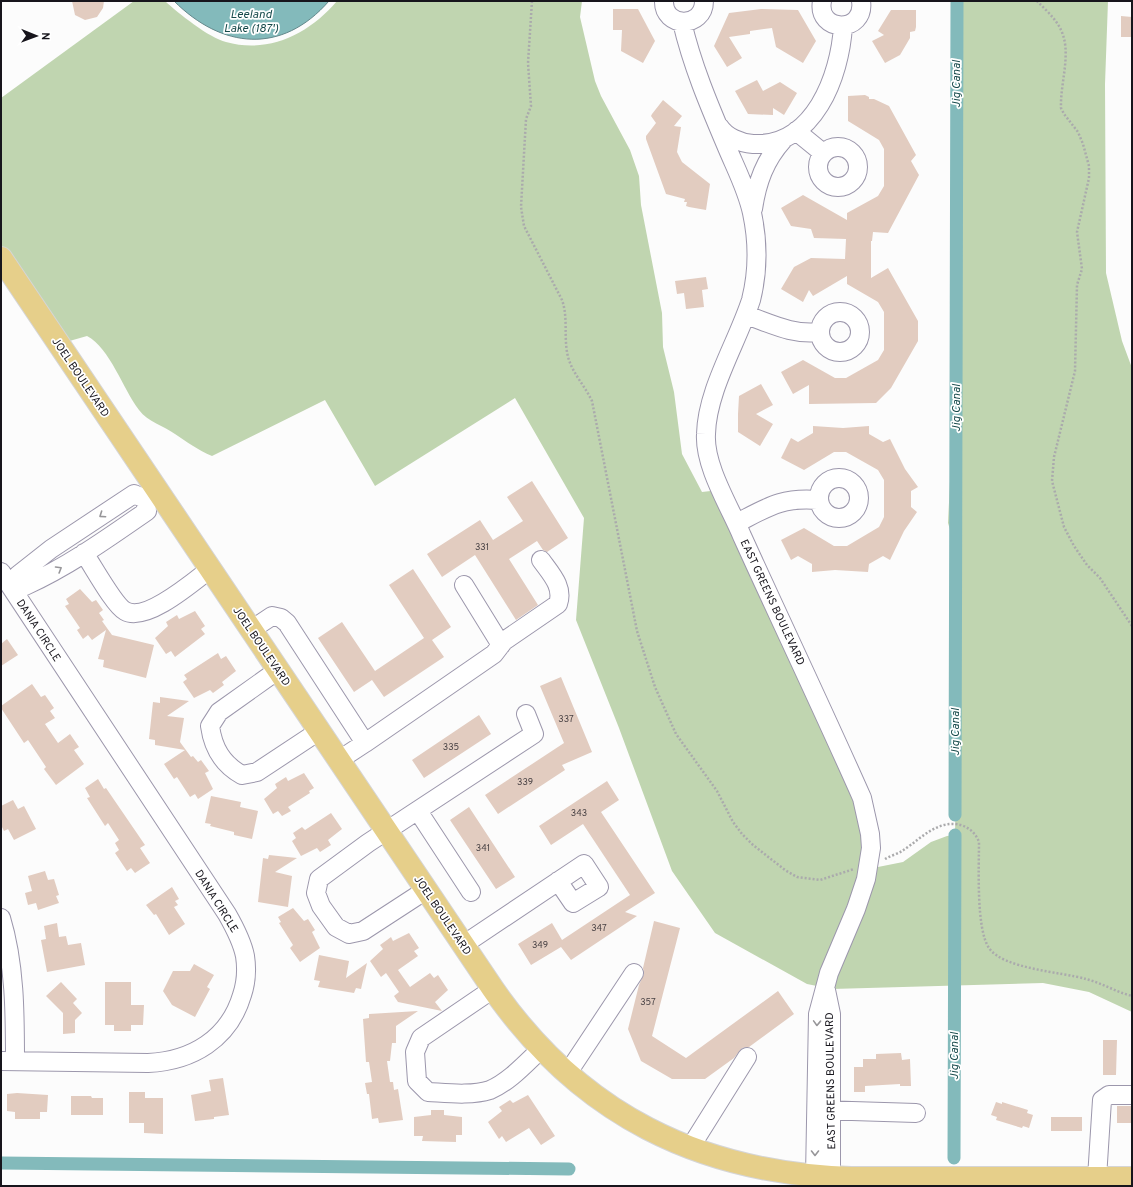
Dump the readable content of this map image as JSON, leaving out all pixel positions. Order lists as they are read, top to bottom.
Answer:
{
  "streets": {
    "main road": ["JOEL BOULEVARD"],
    "street": ["EAST GREENS BOULEVARD", "DANIA CIRCLE"]
  },
  "crossings": [
    ["JOEL BOULEVARD", "EAST GREENS BOULEVARD"]
  ],
  "water": ["Leeland Lake (187')", "Jig Canal"],
  "house_numbers": [
    "331",
    "337",
    "335",
    "339",
    "343",
    "341",
    "347",
    "349",
    "357"
  ],
  "north": "right"
}
